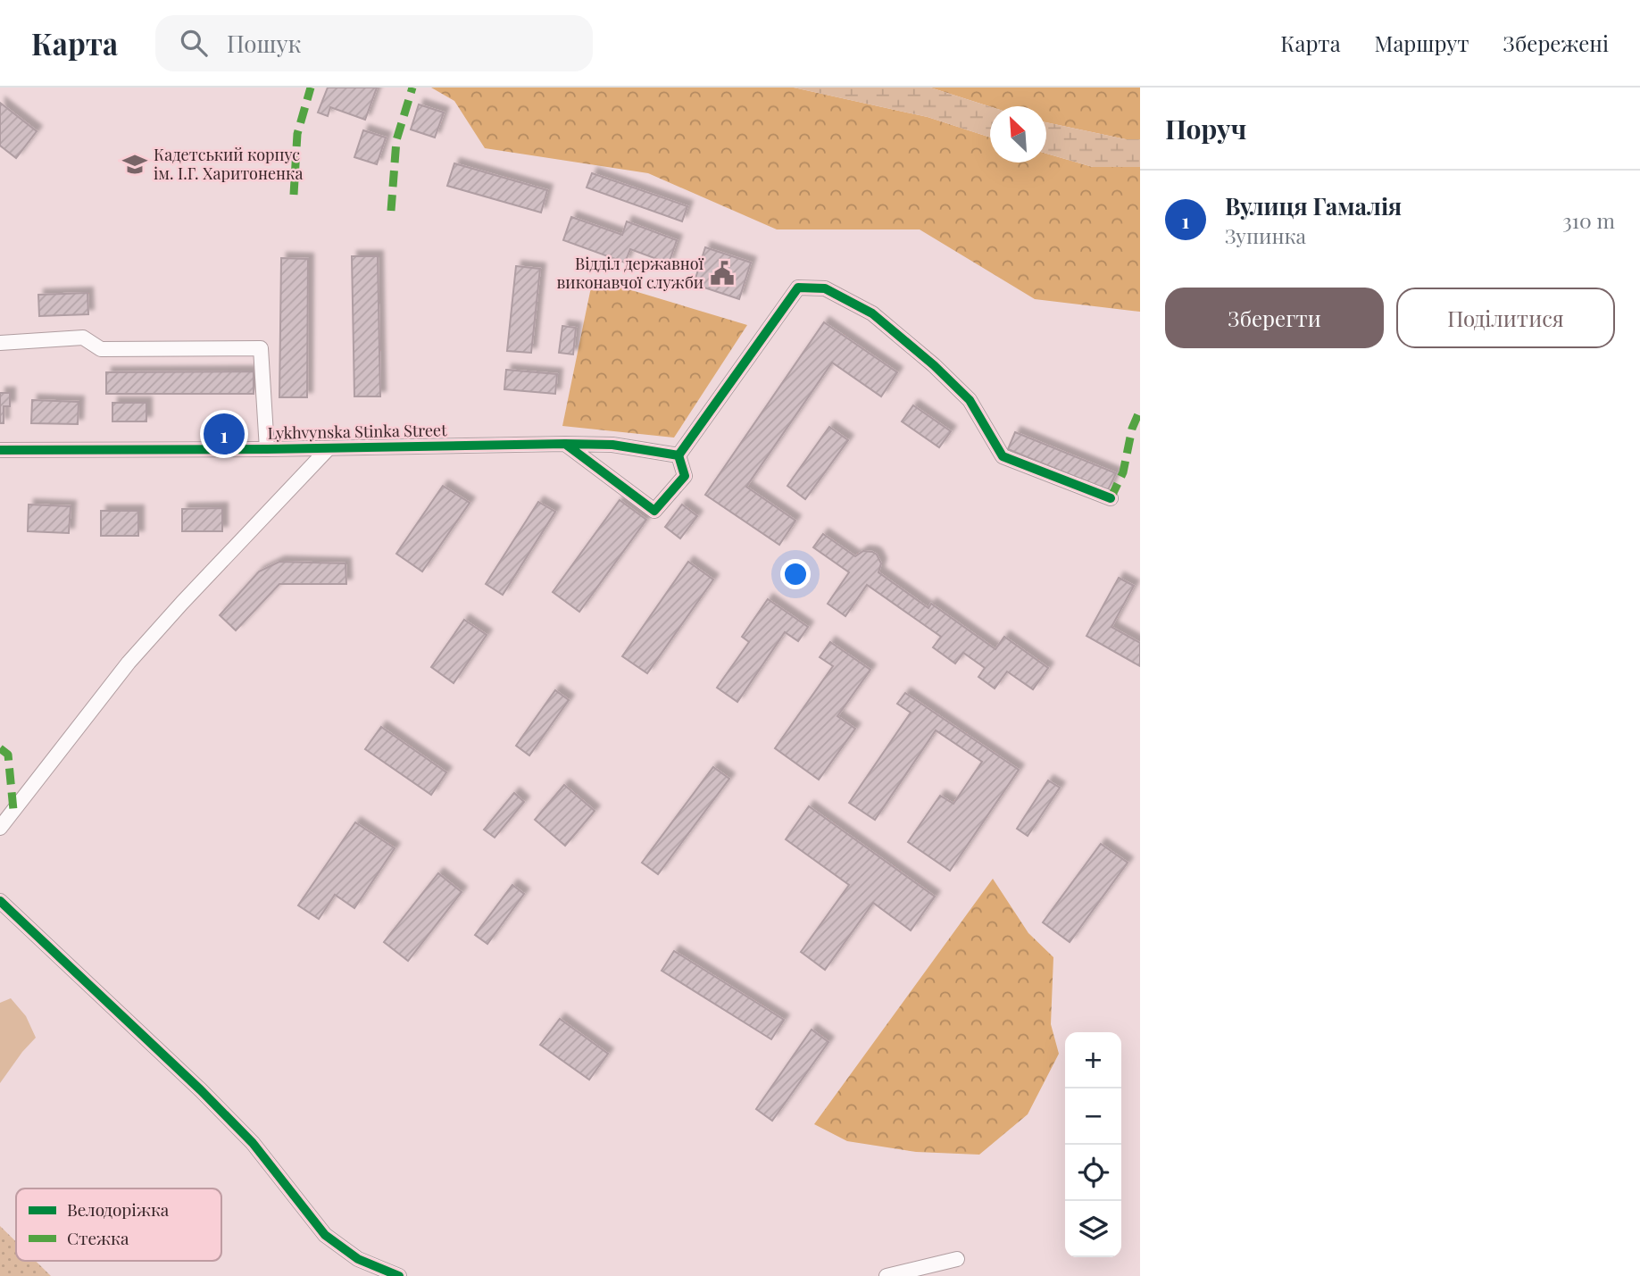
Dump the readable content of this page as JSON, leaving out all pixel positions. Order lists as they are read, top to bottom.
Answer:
{
  "streets": {
    "street": ["Lykhvynska Stinka Street"]
  },
  "places": {
    "school or university": ["Кадетський корпус ім. І.Г. Харитоненка"],
    "public building": ["Відділ державної виконавчої служби"]
  },
  "legend": ["Велодоріжка", "Стежка"],
  "north": "top left",
  "page": {
    "header": "Карта",
    "search": "Пошук",
    "nav": ["Карта", "Маршрут", "Збережені"],
    "heading": "Поруч",
    "list": [
      {
        "mark": "1",
        "name": "Вулиця Гамалія",
        "note": "Зупинка",
        "value": "310 m"
      }
    ],
    "buttons": ["Зберегти", "Поділитися"],
    "pins": "1",
    "map_buttons": ["+", "−"]
  }
}
